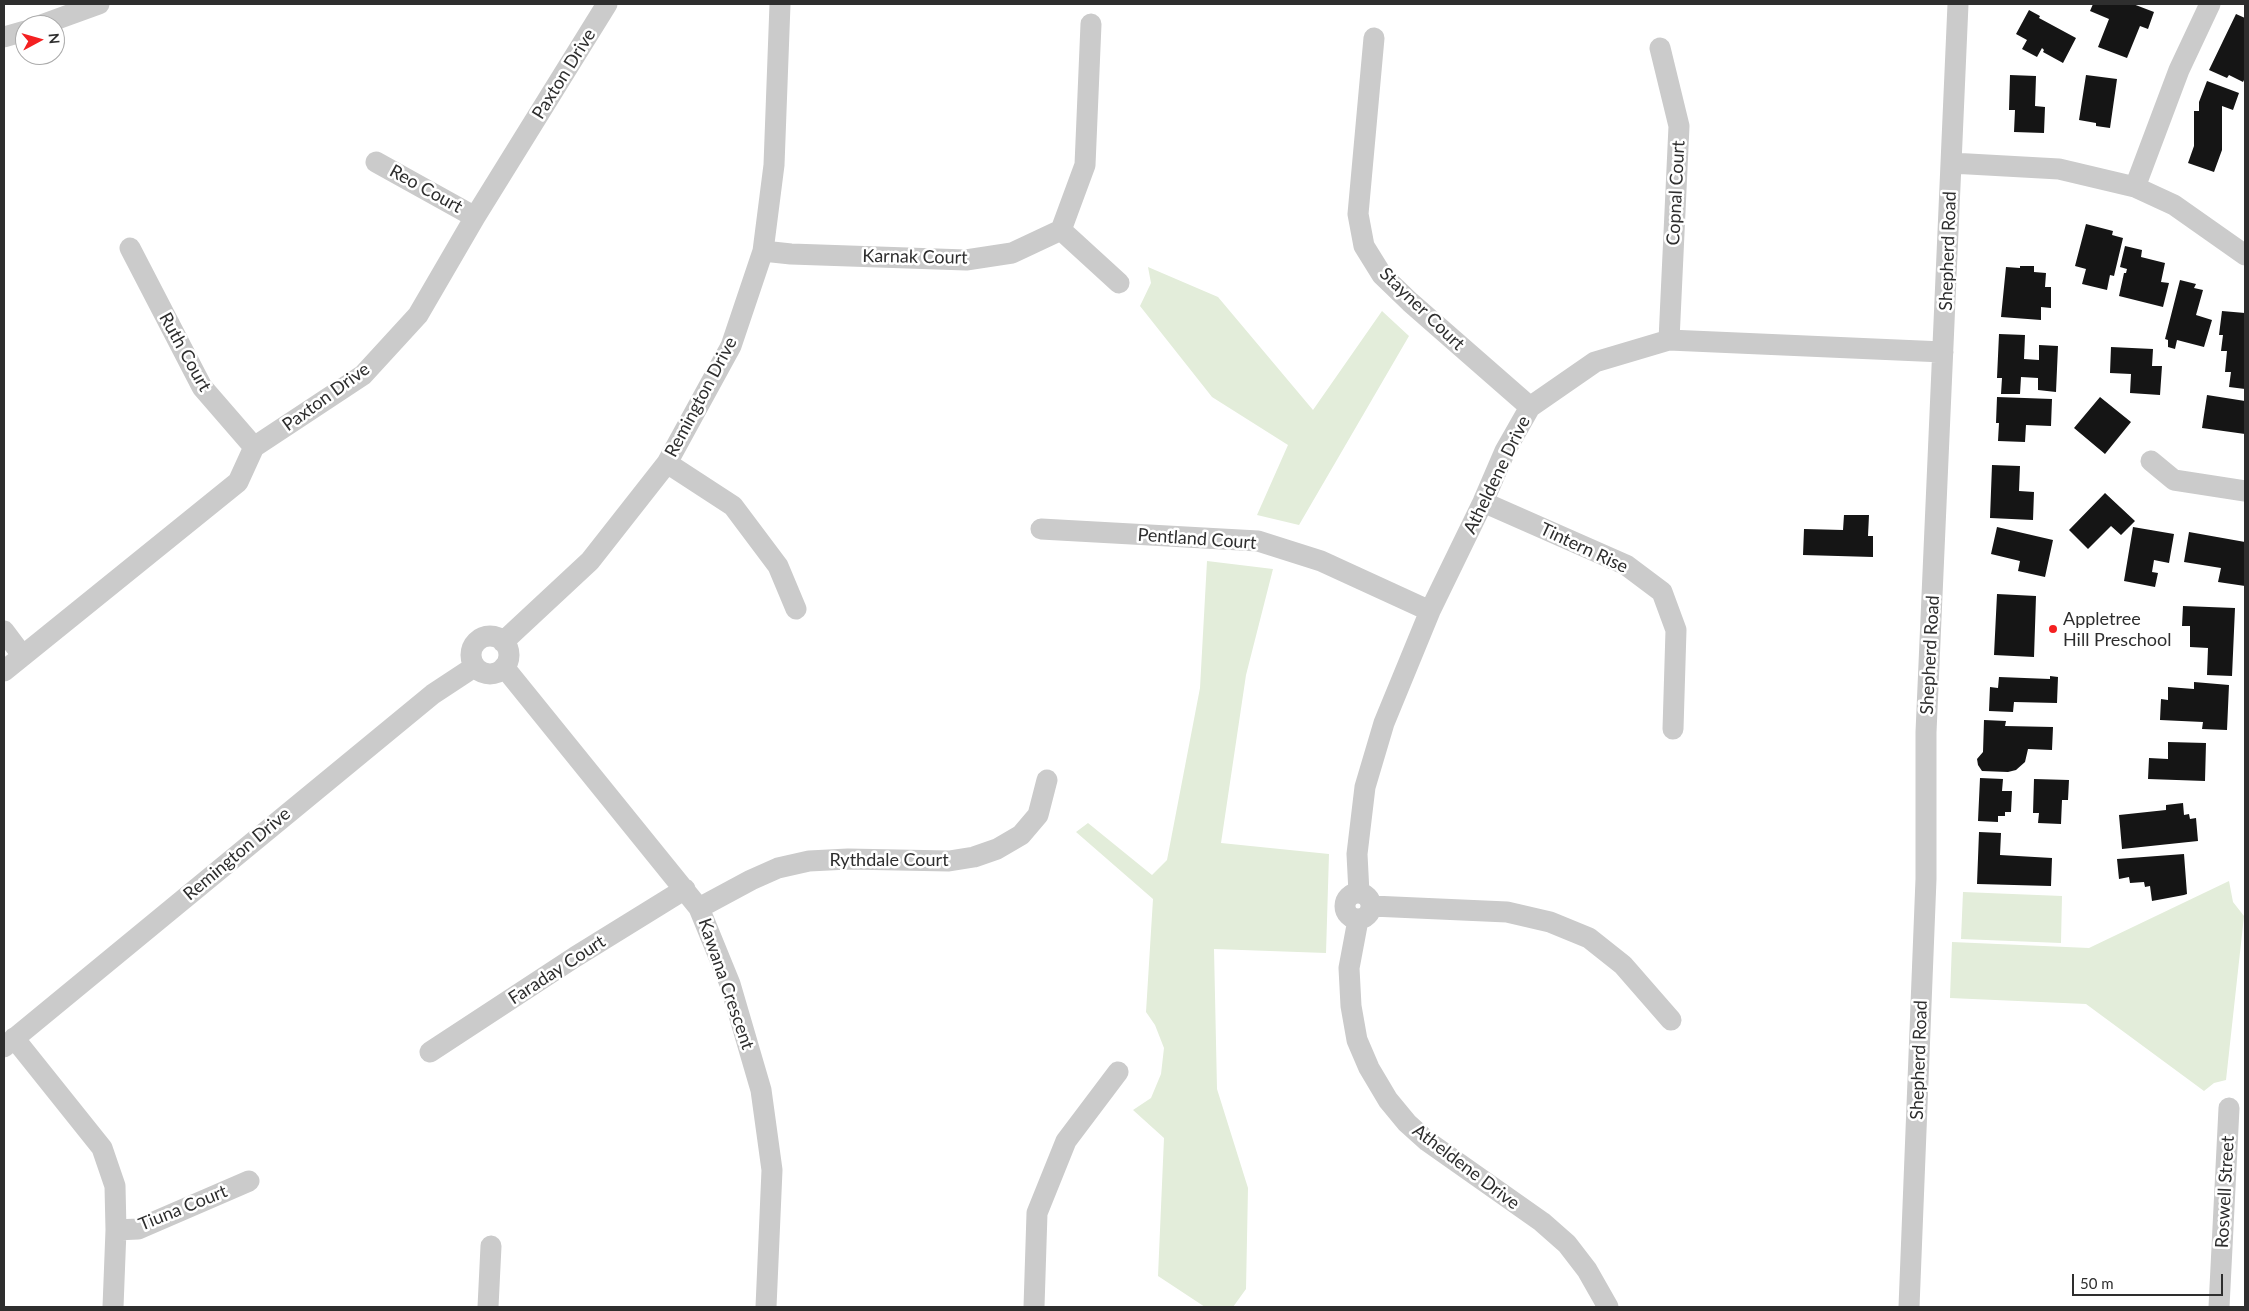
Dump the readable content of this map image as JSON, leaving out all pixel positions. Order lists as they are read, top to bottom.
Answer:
{
  "streets": {
    "street": [
      "Paxton Drive",
      "Reo Court",
      "Copnal Court",
      "Shepherd Road",
      "Karnak Court",
      "Stayner Court",
      "Ruth Court",
      "Remington Drive",
      "Atheldene Drive",
      "Pentland Court",
      "Tintern Rise",
      "Rythdale Court",
      "Faraday Court",
      "Kawana Crescent",
      "Roswell Street",
      "Tiuna Court"
    ]
  },
  "crossings": [
    ["Paxton Drive", "Reo Court"],
    ["Paxton Drive", "Ruth Court"],
    ["Copnal Court", "Atheldene Drive"],
    ["Shepherd Road", "Atheldene Drive"],
    ["Karnak Court", "Remington Drive"],
    ["Stayner Court", "Atheldene Drive"],
    ["Remington Drive", "Kawana Crescent"],
    ["Atheldene Drive", "Pentland Court"],
    ["Atheldene Drive", "Tintern Rise"],
    ["Rythdale Court", "Kawana Crescent"],
    ["Faraday Court", "Kawana Crescent"]
  ],
  "places": ["Appletree Hill Preschool"],
  "scale_bar": "50 m",
  "north": "right"
}
